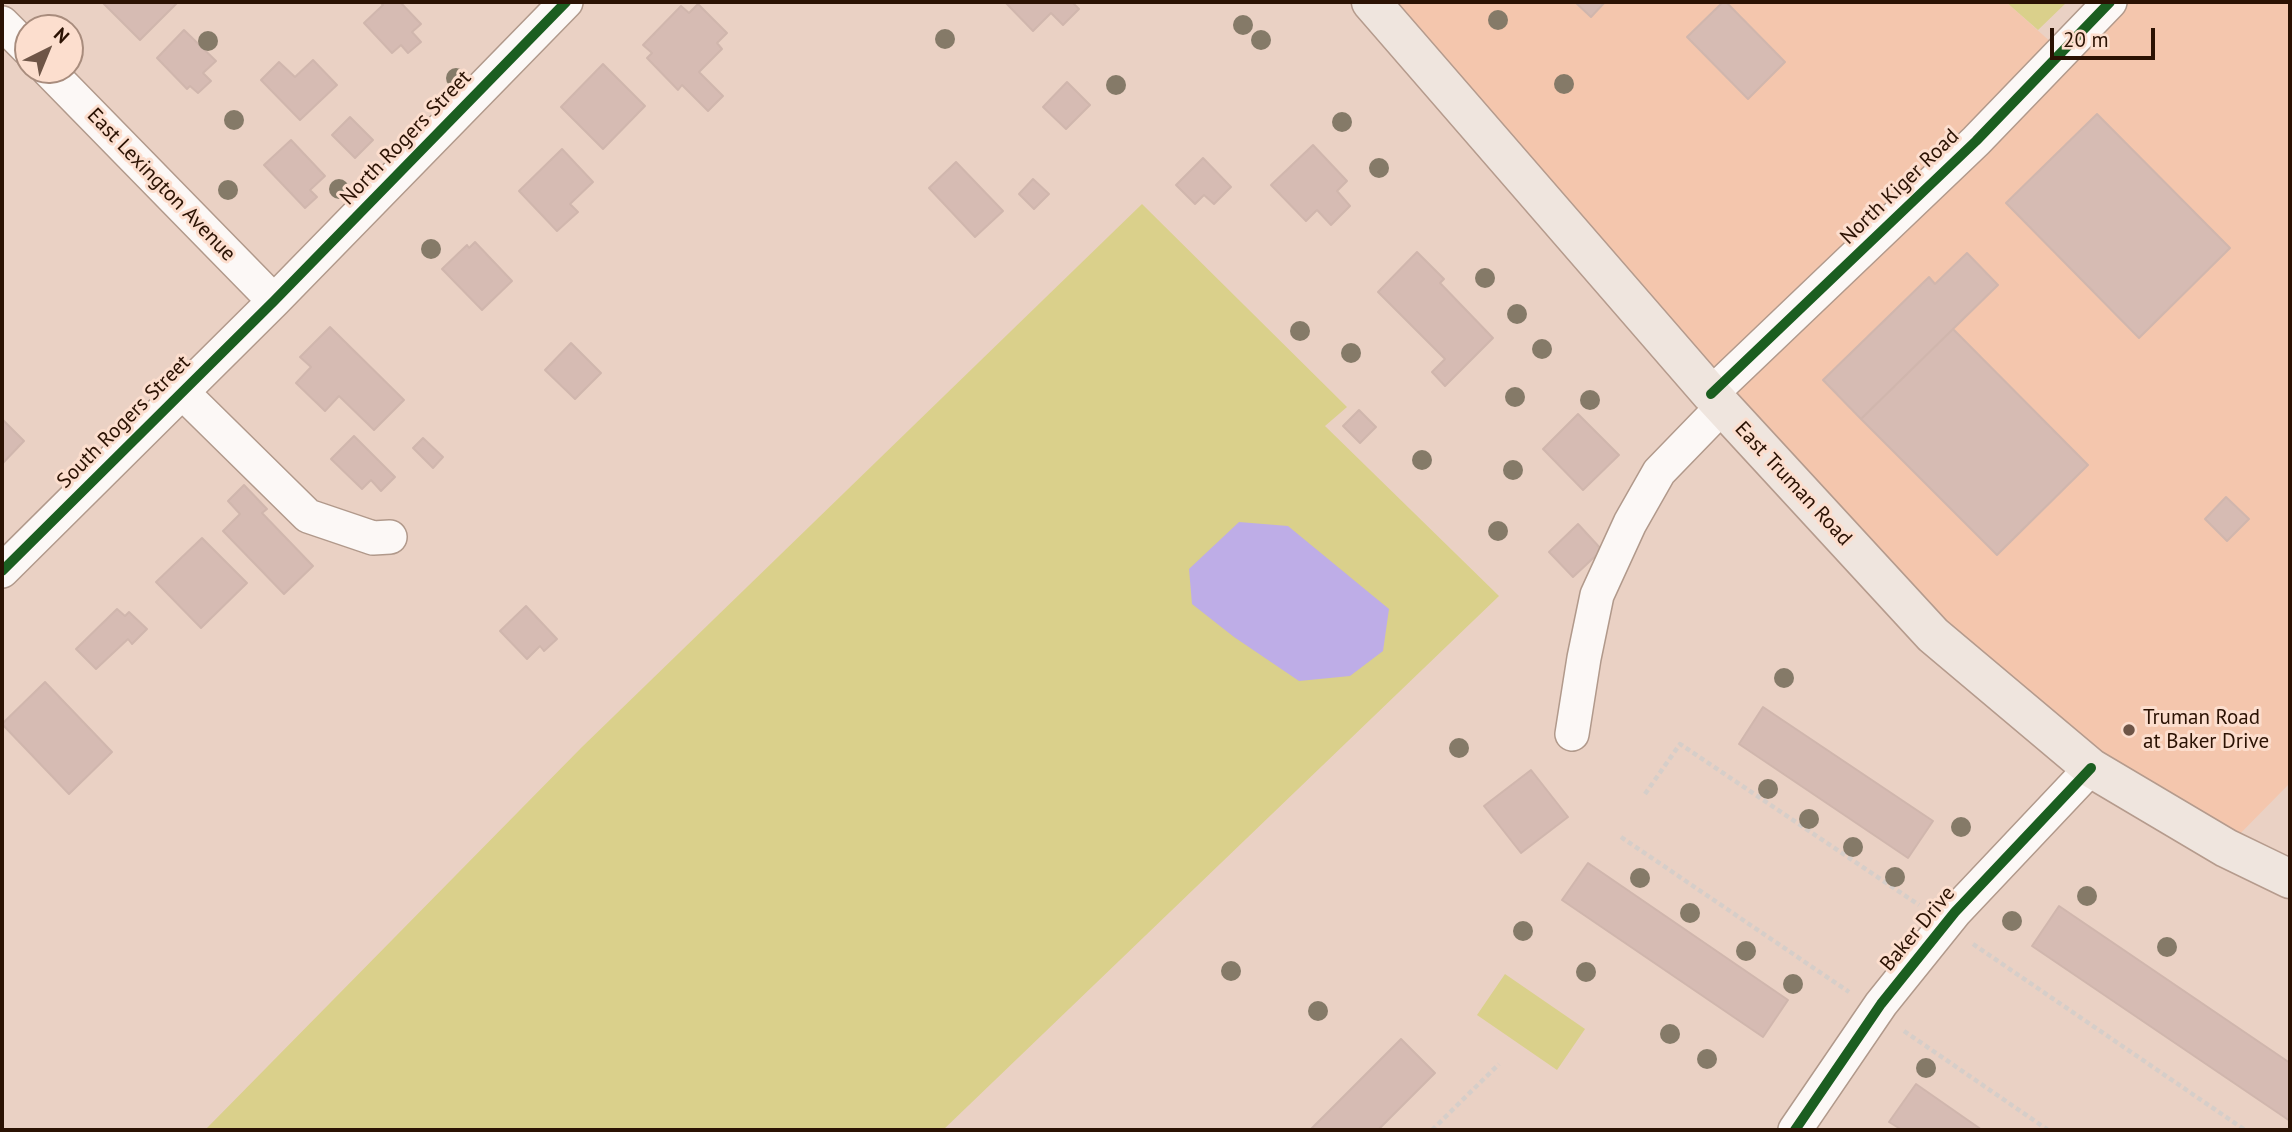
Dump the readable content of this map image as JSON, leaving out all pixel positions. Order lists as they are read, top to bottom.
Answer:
{
  "streets": {
    "main road": ["East Truman Road"],
    "street": [
      "North Rogers Street",
      "East Lexington Avenue",
      "North Kiger Road",
      "South Rogers Street",
      "Baker Drive"
    ]
  },
  "crossings": [
    ["North Rogers Street", "East Lexington Avenue"],
    ["North Rogers Street", "South Rogers Street"],
    ["East Lexington Avenue", "South Rogers Street"],
    ["North Kiger Road", "East Truman Road"],
    ["East Truman Road", "Baker Drive"]
  ],
  "places": ["Truman Road at Baker Drive"],
  "scale_bar": "20 m",
  "north": "top right"
}
